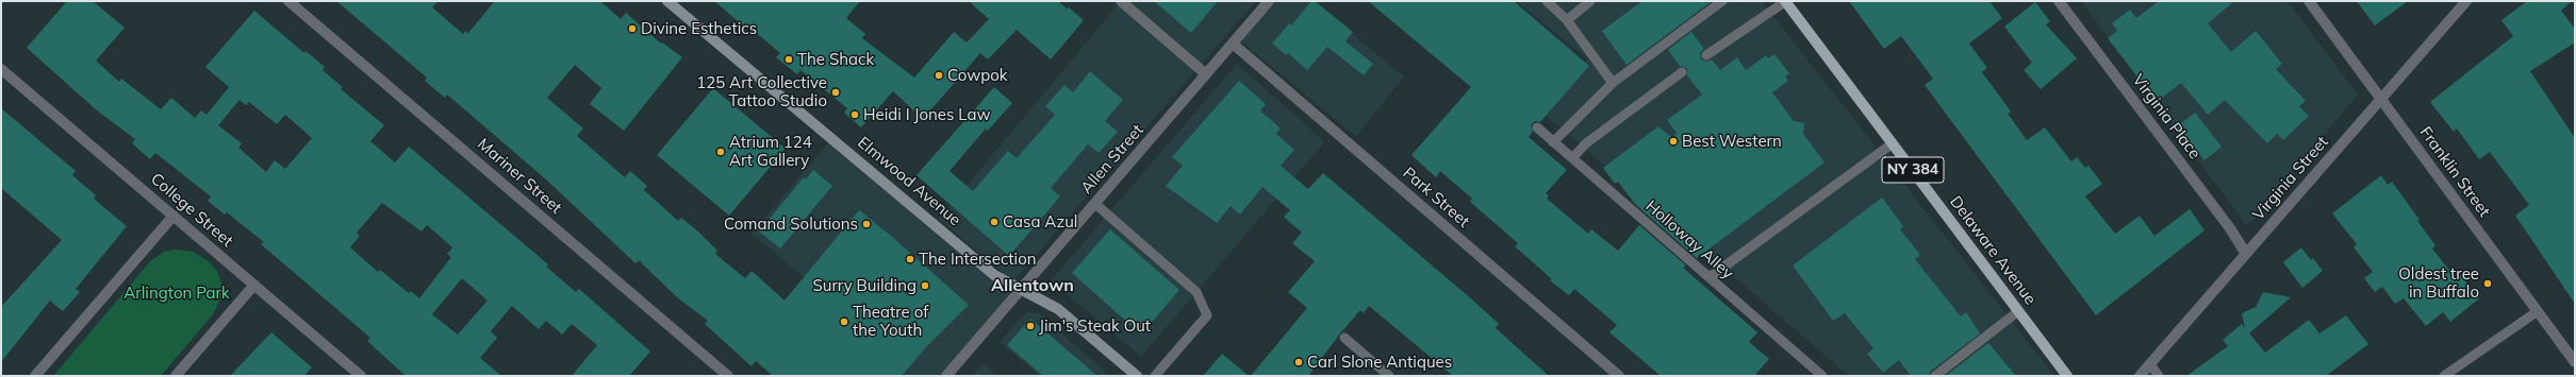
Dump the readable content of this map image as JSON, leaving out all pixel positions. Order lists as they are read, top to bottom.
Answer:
{
  "streets": {
    "main road": ["NY 384", "Delaware Avenue"],
    "street": [
      "Virginia Place",
      "Allen Street",
      "Franklin Street",
      "Mariner Street",
      "Virginia Street",
      "Elmwood Avenue",
      "Park Street",
      "College Street"
    ],
    "lane": ["Holloway Alley"]
  },
  "crossings": [
    ["Virginia Place", "Virginia Street"],
    ["Allen Street", "Elmwood Avenue"],
    ["Allen Street", "Park Street"],
    ["Franklin Street", "Virginia Street"]
  ],
  "districts": ["Allentown"],
  "parks": ["Arlington Park"],
  "places": [
    "Divine Esthetics",
    "The Shack",
    "Cowpok",
    "125 Art Collective Tattoo Studio",
    "Heidi I Jones Law",
    "Best Western",
    "Atrium 124 Art Gallery",
    "Casa Azul",
    "Comand Solutions",
    "The Intersection",
    "Oldest tree in Buffalo",
    "Surry Building",
    "Theatre of the Youth",
    "Jim's Steak Out",
    "Carl Slone Antiques"
  ]
}
